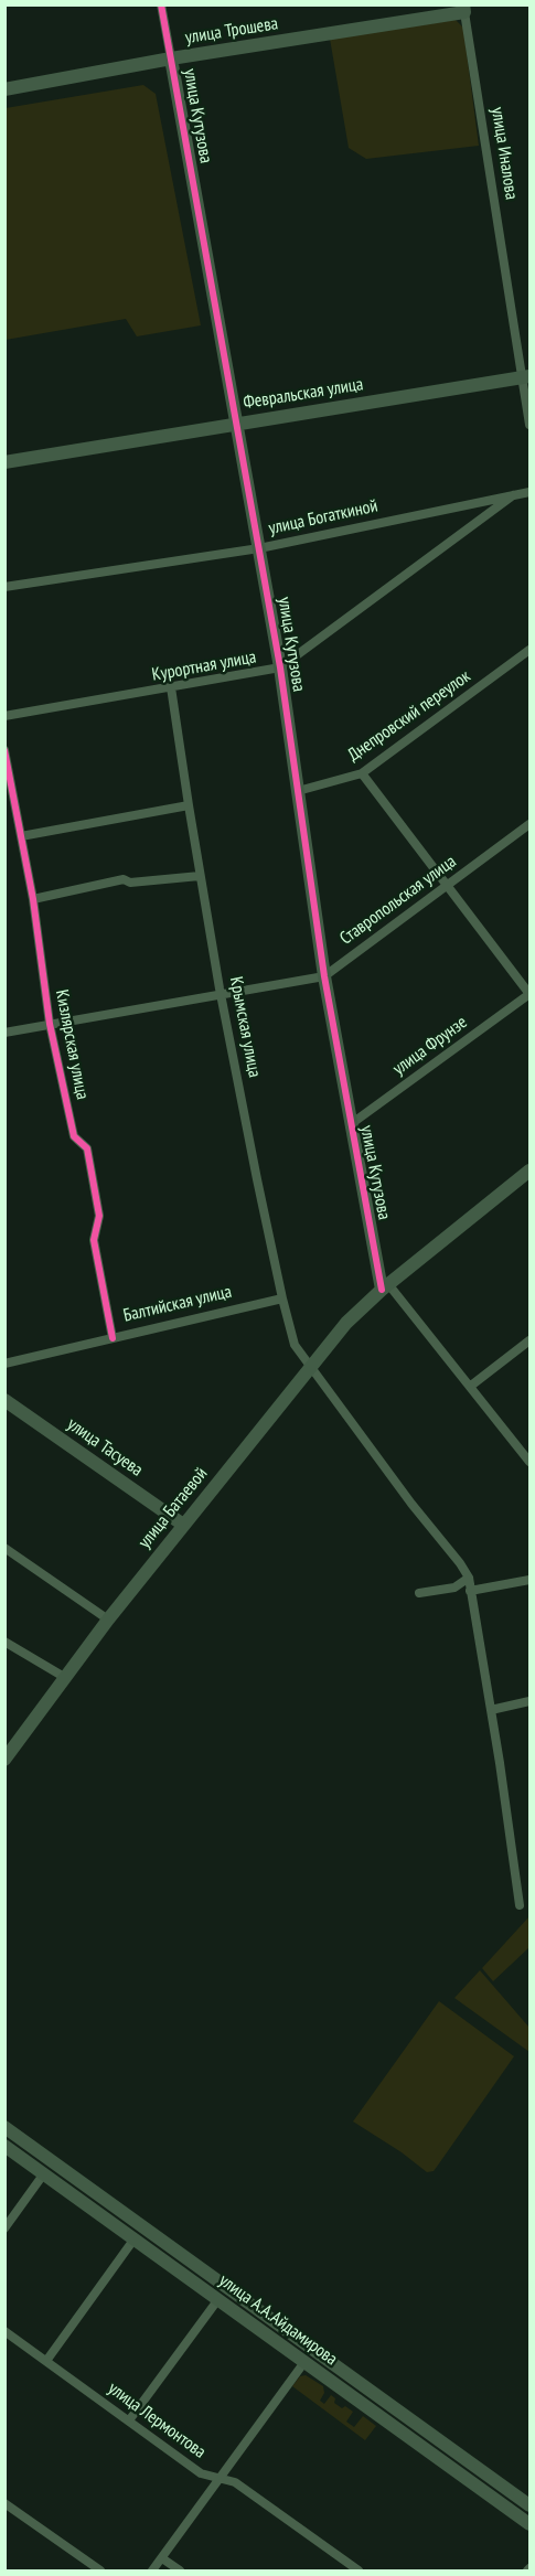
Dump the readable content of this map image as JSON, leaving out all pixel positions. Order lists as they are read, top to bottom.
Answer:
{
  "streets": {
    "street": [
      "улица Трошева",
      "улица Кутузова",
      "улица Иналова",
      "Февральская улица",
      "улица Богаткиной",
      "Курортная улица",
      "Днепровский переулок",
      "Ставропольская улица",
      "Крымская улица",
      "Кизлярская улица",
      "улица Фрунзе",
      "Балтийская улица",
      "улица Тасуева",
      "улица Батаевой",
      "улица А.А.Айдамирова",
      "улица Лермонтова"
    ]
  },
  "crossings": [
    ["улица Трошева", "улица Кутузова"],
    ["улица Трошева", "улица Иналова"],
    ["улица Кутузова", "Февральская улица"],
    ["улица Кутузова", "улица Богаткиной"],
    ["улица Кутузова", "Курортная улица"],
    ["улица Кутузова", "Днепровский переулок"],
    ["улица Кутузова", "Ставропольская улица"],
    ["улица Кутузова", "улица Фрунзе"],
    ["улица Кутузова", "улица Батаевой"],
    ["улица Иналова", "Февральская улица"],
    ["улица Богаткиной", "Курортная улица"],
    ["Курортная улица", "Крымская улица"],
    ["Ставропольская улица", "Крымская улица"],
    ["Ставропольская улица", "Кизлярская улица"],
    ["Крымская улица", "Балтийская улица"],
    ["Крымская улица", "улица Батаевой"],
    ["Кизлярская улица", "Балтийская улица"],
    ["улица Тасуева", "улица Батаевой"]
  ]
}
